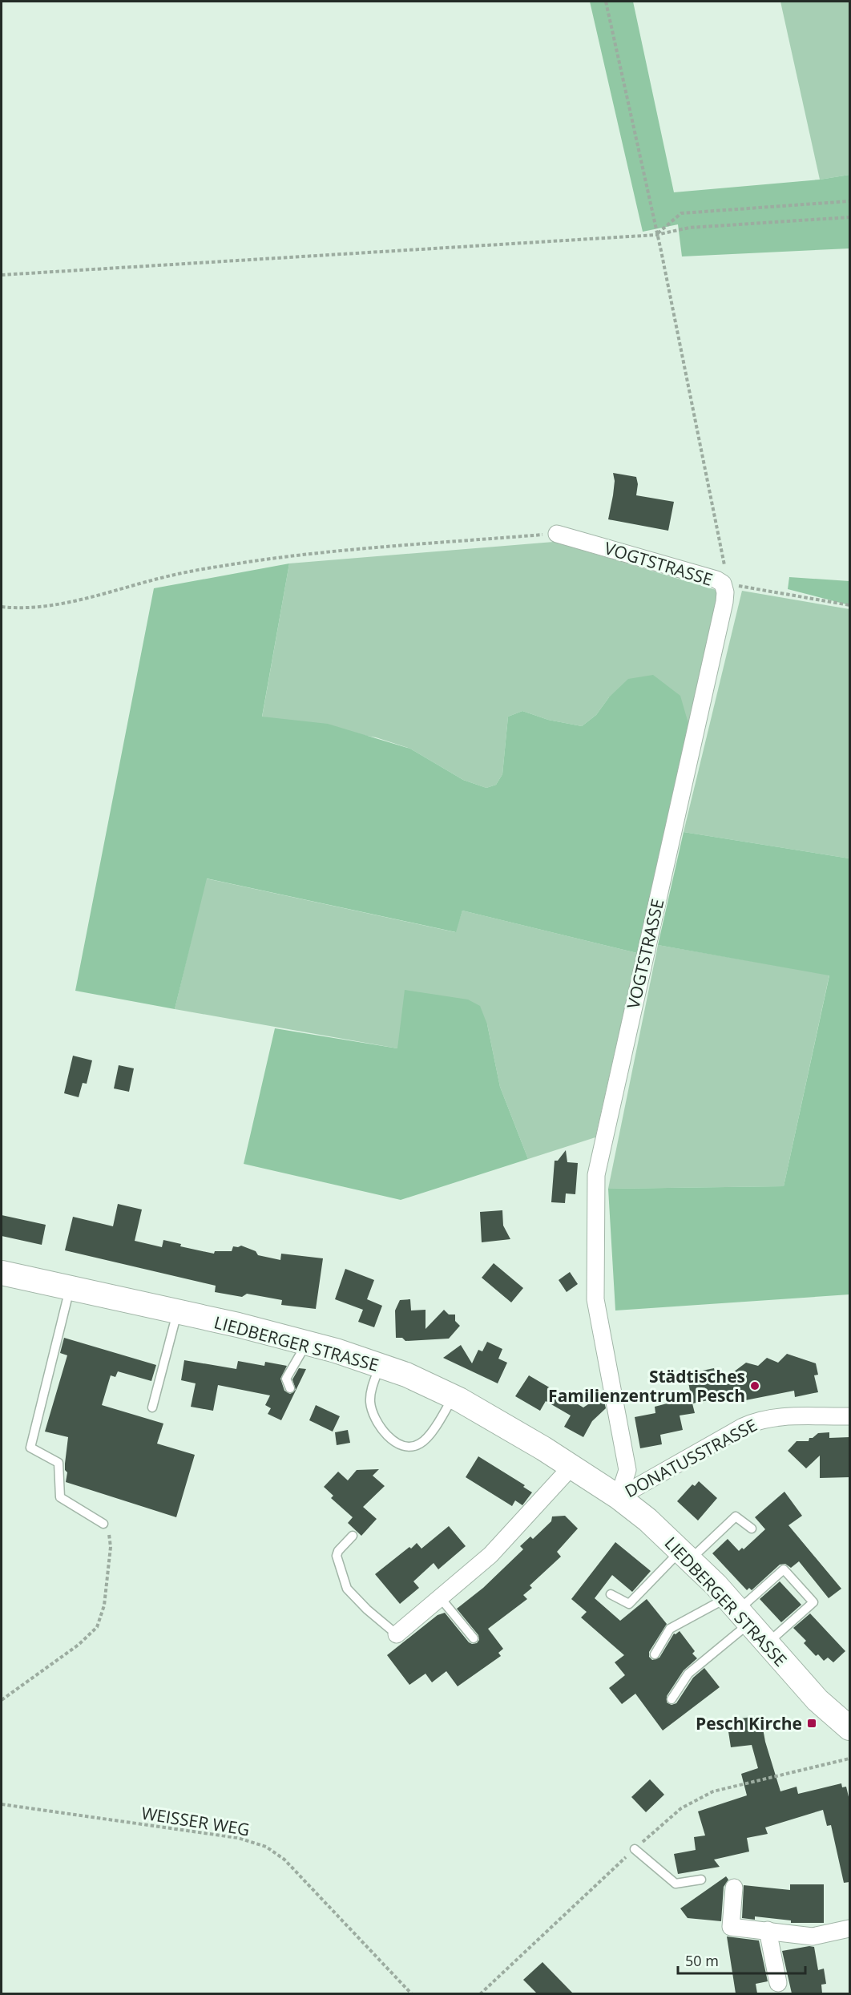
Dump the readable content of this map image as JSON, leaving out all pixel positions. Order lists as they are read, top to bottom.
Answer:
{
  "streets": {
    "main road": ["LIEDBERGER STRASSE"],
    "street": ["VOGTSTRASSE", "DONATUSSTRASSE"],
    "path": ["WEISSER WEG"]
  },
  "crossings": [
    ["VOGTSTRASSE", "LIEDBERGER STRASSE"],
    ["VOGTSTRASSE", "DONATUSSTRASSE"],
    ["LIEDBERGER STRASSE", "DONATUSSTRASSE"]
  ],
  "places": {
    "other": ["Städtisches Familienzentrum Pesch"],
    "transit": ["Pesch Kirche"]
  },
  "scale_bar": "50 m"
}
